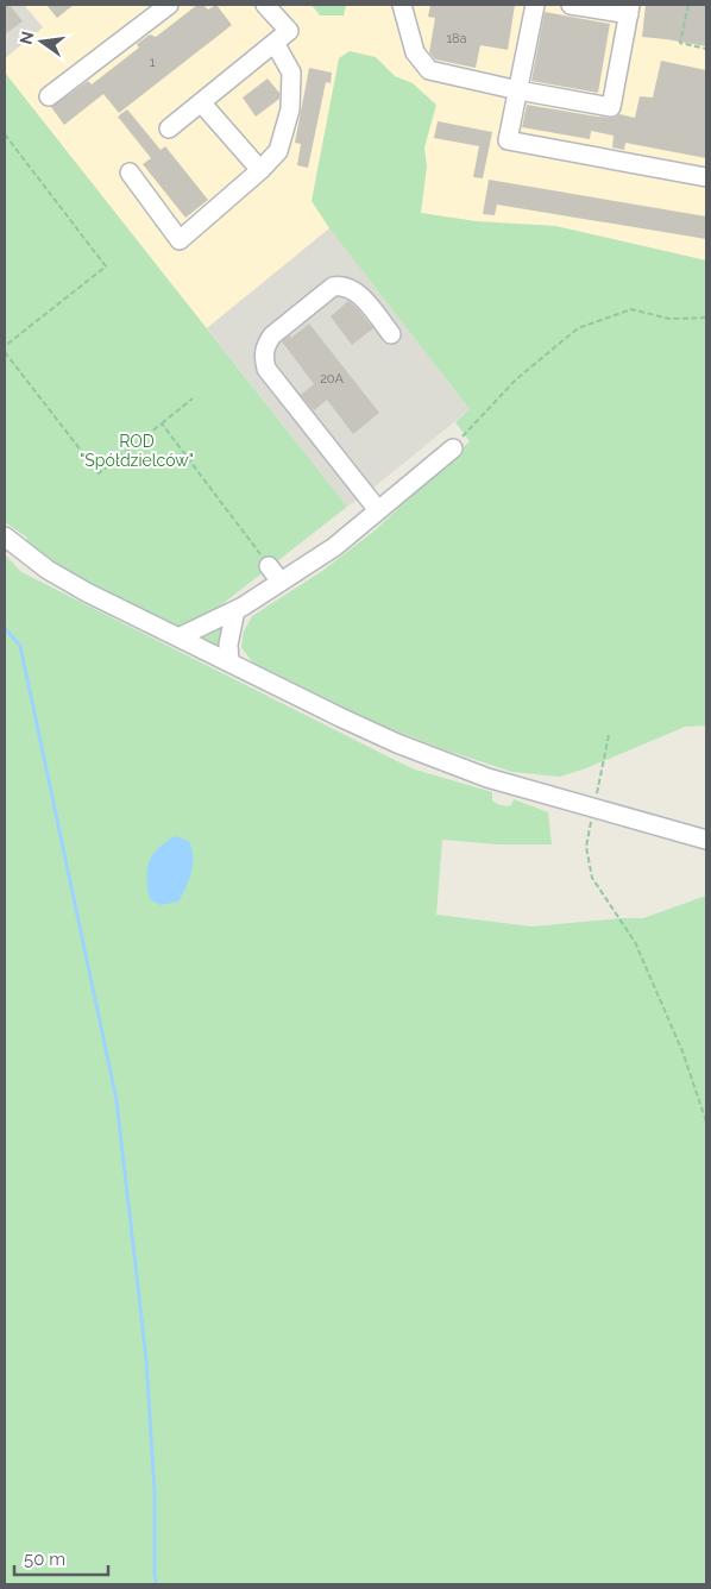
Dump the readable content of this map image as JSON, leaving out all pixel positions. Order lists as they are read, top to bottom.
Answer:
{
  "parks": ["ROD \"Spółdzielców\""],
  "house_numbers": ["18a", "1", "20A"],
  "scale_bar": "50 m",
  "north": "left"
}
